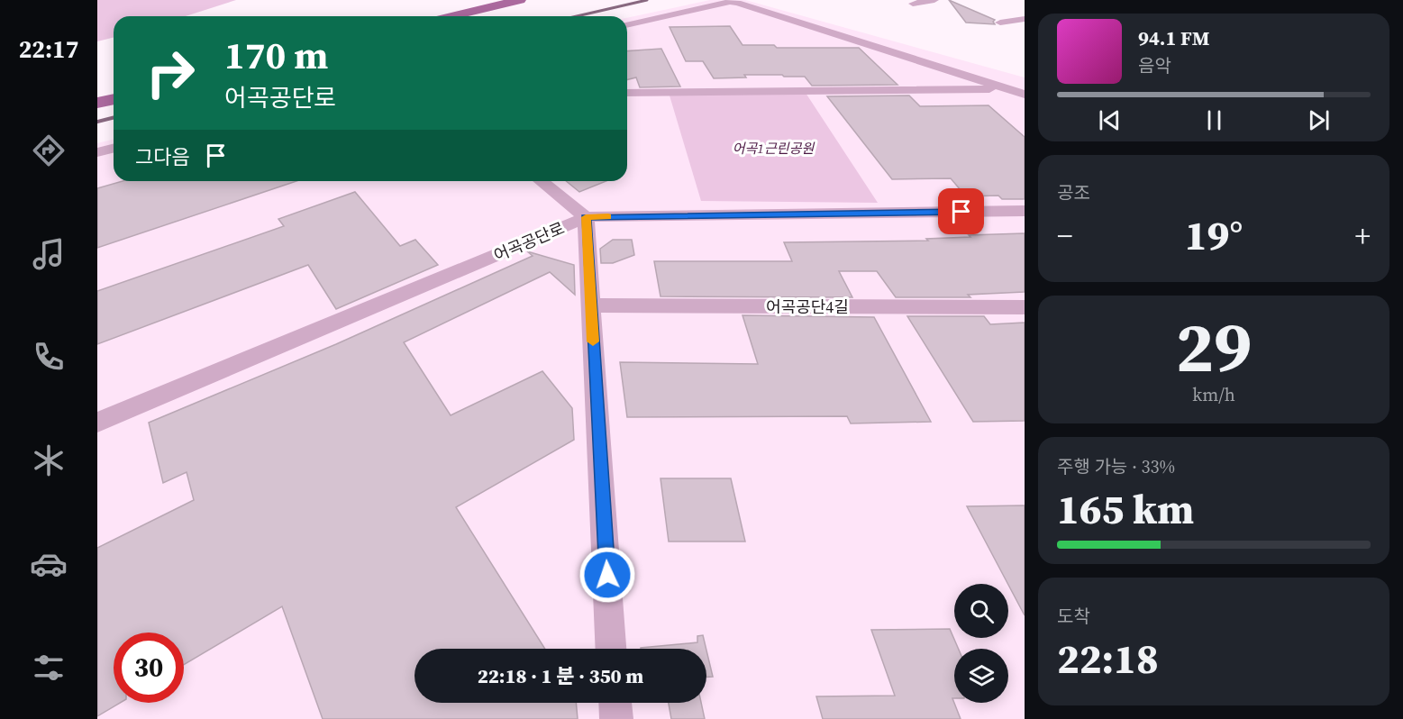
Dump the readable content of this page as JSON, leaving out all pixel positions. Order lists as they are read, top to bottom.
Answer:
{
  "streets": {
    "street": ["어곡공단로", "어곡공단4길"]
  },
  "parks": ["어곡1근린공원"],
  "page": {
    "tabs": "22:17",
    "turn": ["170 m", "어곡공단로"],
    "song": ["94.1 FM", "음악"],
    "then": "그다음",
    "tile": [
      "공조",
      ["29", "km/h"],
      ["주행 가능 · 33%", "165 km"],
      ["도착", "22:18"]
    ],
    "heat": ["−", "19°", "+"],
    "limit": "30",
    "trip": "22:18 · 1 분 · 350 m"
  }
}
